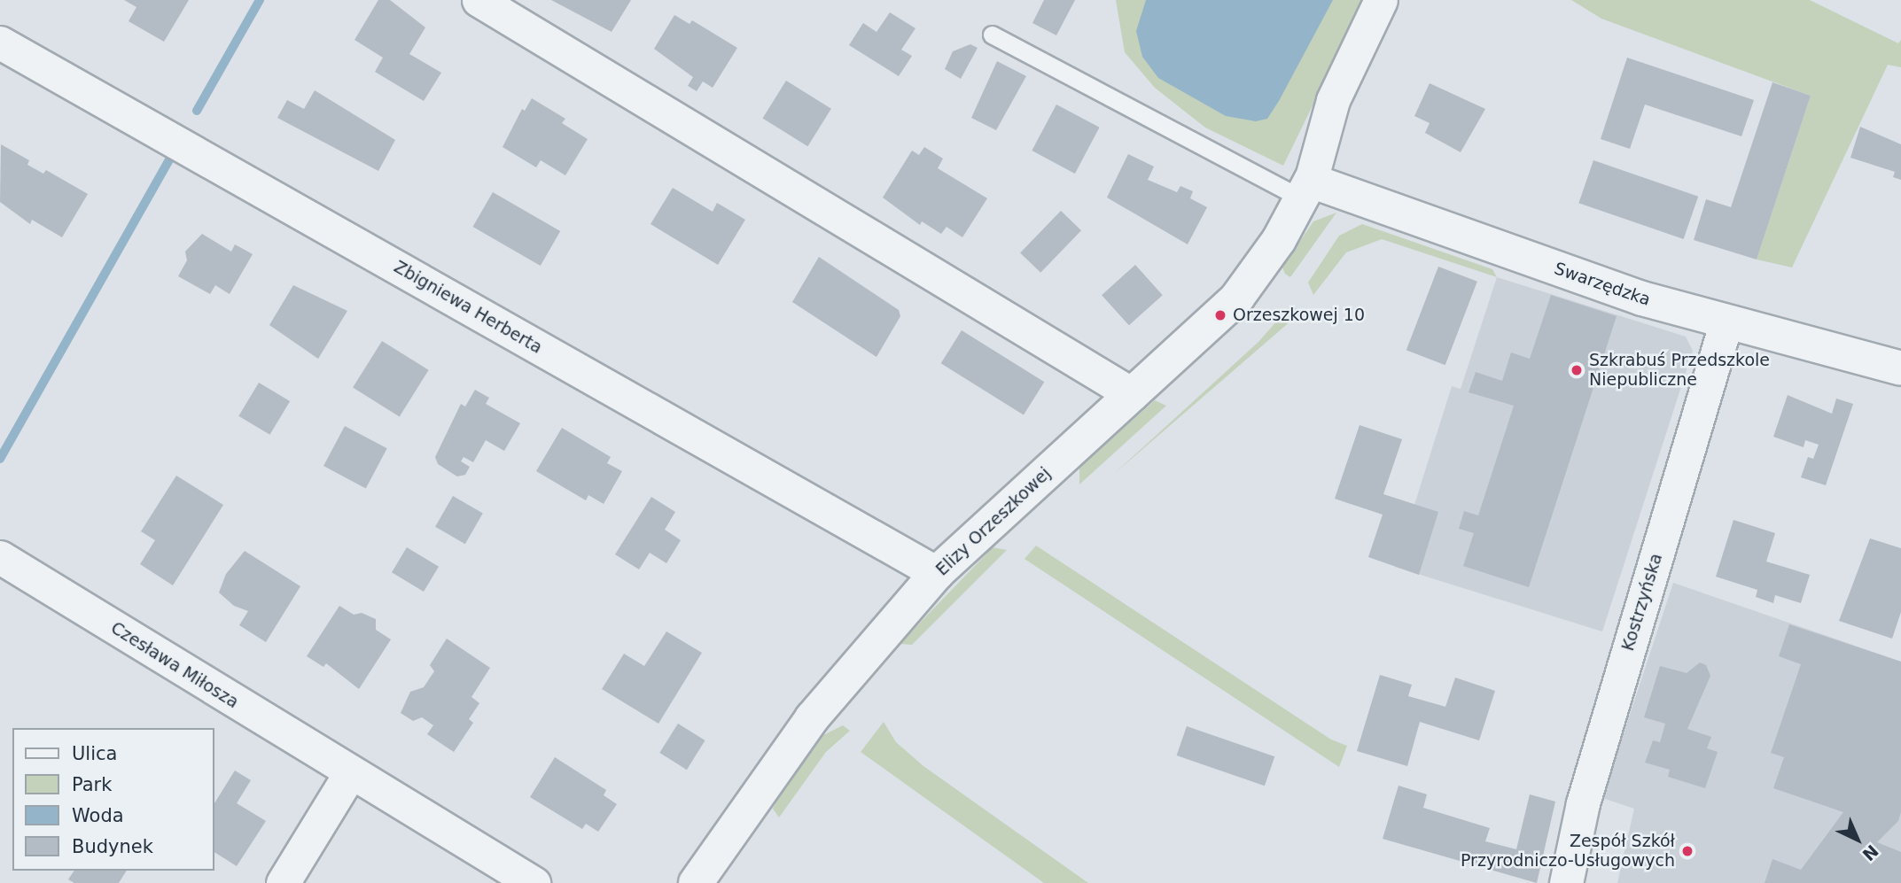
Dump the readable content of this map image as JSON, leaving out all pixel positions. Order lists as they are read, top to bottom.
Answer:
{
  "streets": {
    "street": [
      "Swarzędzka",
      "Zbigniewa Herberta",
      "Elizy Orzeszkowej",
      "Kostrzyńska",
      "Czesława Miłosza"
    ]
  },
  "crossings": [
    ["Swarzędzka", "Elizy Orzeszkowej"],
    ["Swarzędzka", "Kostrzyńska"],
    ["Zbigniewa Herberta", "Elizy Orzeszkowej"]
  ],
  "places": ["Orzeszkowej 10", "Szkrabuś Przedszkole Niepubliczne", "Zespół Szkół Przyrodniczo-Usługowych"],
  "legend": [
    "Ulica",
    "Park",
    "Woda",
    "Budynek"
  ],
  "north": "bottom right"
}
